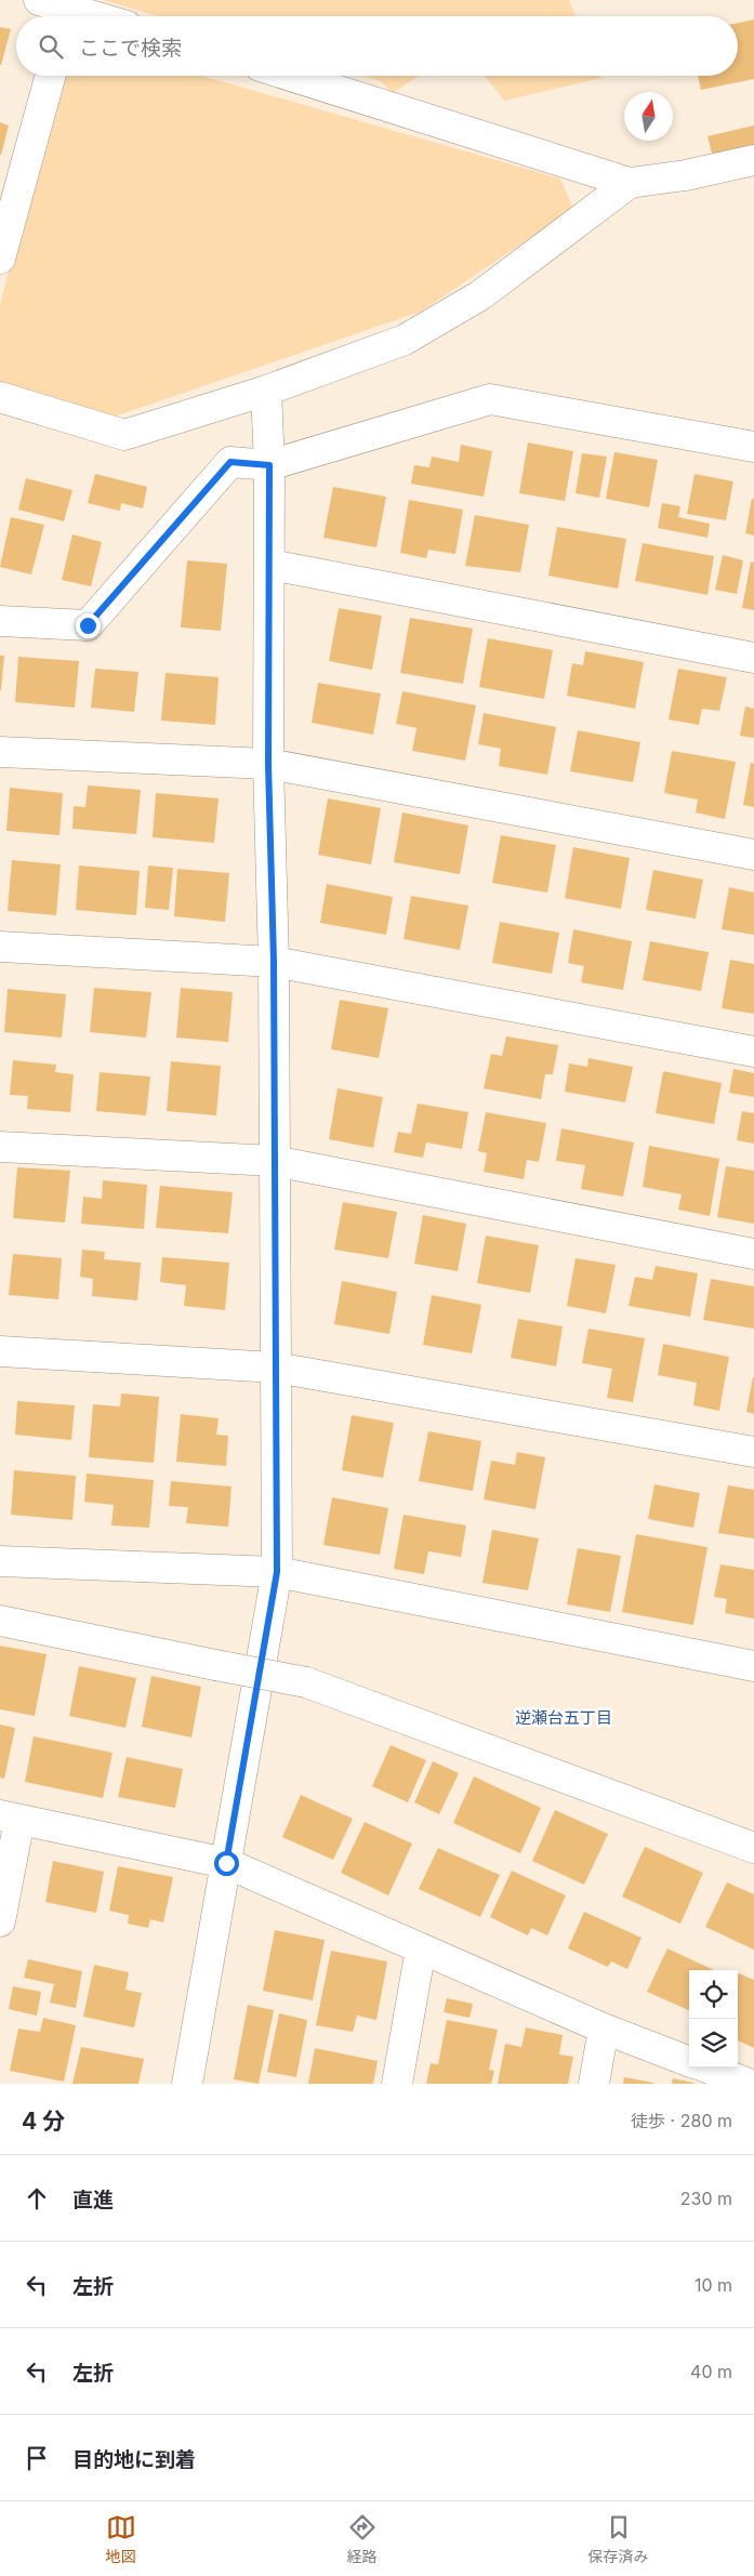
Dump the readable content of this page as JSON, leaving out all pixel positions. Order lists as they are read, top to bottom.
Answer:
{
  "districts": ["逆瀬台五丁目"],
  "north": "top",
  "page": {
    "search": "ここで検索",
    "heading": ["4 分", "徒歩 · 280 m"],
    "list": [
      ["直進", "230 m"],
      ["左折", "10 m"],
      ["左折", "40 m"],
      "目的地に到着"
    ],
    "nav": ["地図", "経路", "保存済み"]
  }
}
